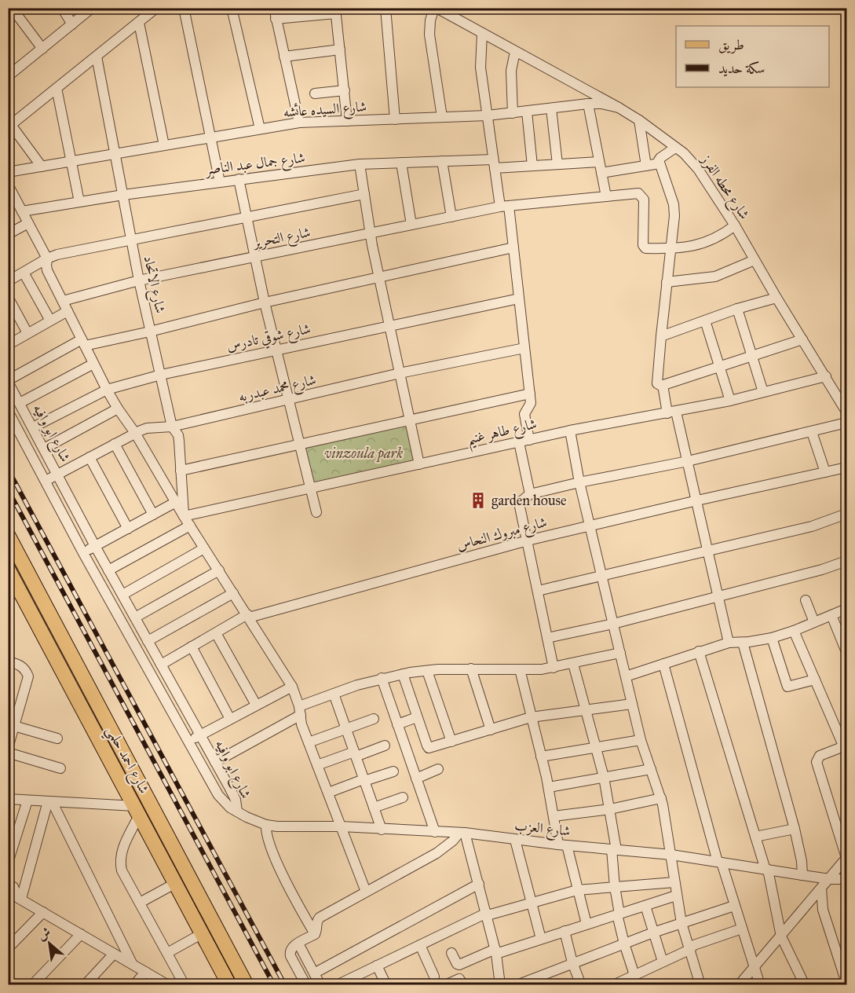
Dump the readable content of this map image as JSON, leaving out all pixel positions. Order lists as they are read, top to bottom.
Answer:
{
  "streets": {
    "main road": ["شارع احمد حلمي"],
    "street": [
      "شارع السيده عائشه",
      "شارع جمال عبد الناصر",
      "شارع محطه الفرز",
      "شارع التحرير",
      "شارع الاتحاد",
      "شارع شوقي تادرس",
      "شارع محمد عبدربه",
      "شارع طاهر غنيم",
      "شارع ابو وافيه",
      "شارع مبروك النحاس",
      "شارع العزب"
    ]
  },
  "crossings": [
    ["شارع السيده عائشه", "شارع محطه الفرز"],
    ["شارع السيده عائشه", "شارع الاتحاد"],
    ["شارع جمال عبد الناصر", "شارع الاتحاد"],
    ["شارع محطه الفرز", "شارع طاهر غنيم"],
    ["شارع التحرير", "شارع الاتحاد"],
    ["شارع الاتحاد", "شارع شوقي تادرس"],
    ["شارع الاتحاد", "شارع محمد عبدربه"],
    ["شارع الاتحاد", "شارع طاهر غنيم"],
    ["شارع شوقي تادرس", "شارع ابو وافيه"],
    ["شارع محمد عبدربه", "شارع ابو وافيه"],
    ["شارع ابو وافيه", "شارع مبروك النحاس"],
    ["شارع ابو وافيه", "شارع العزب"]
  ],
  "parks": ["vinzoula park"],
  "places": {
    "building": ["garden house"]
  },
  "legend": ["طريق", "سكة حديد"],
  "north": "top left"
}
